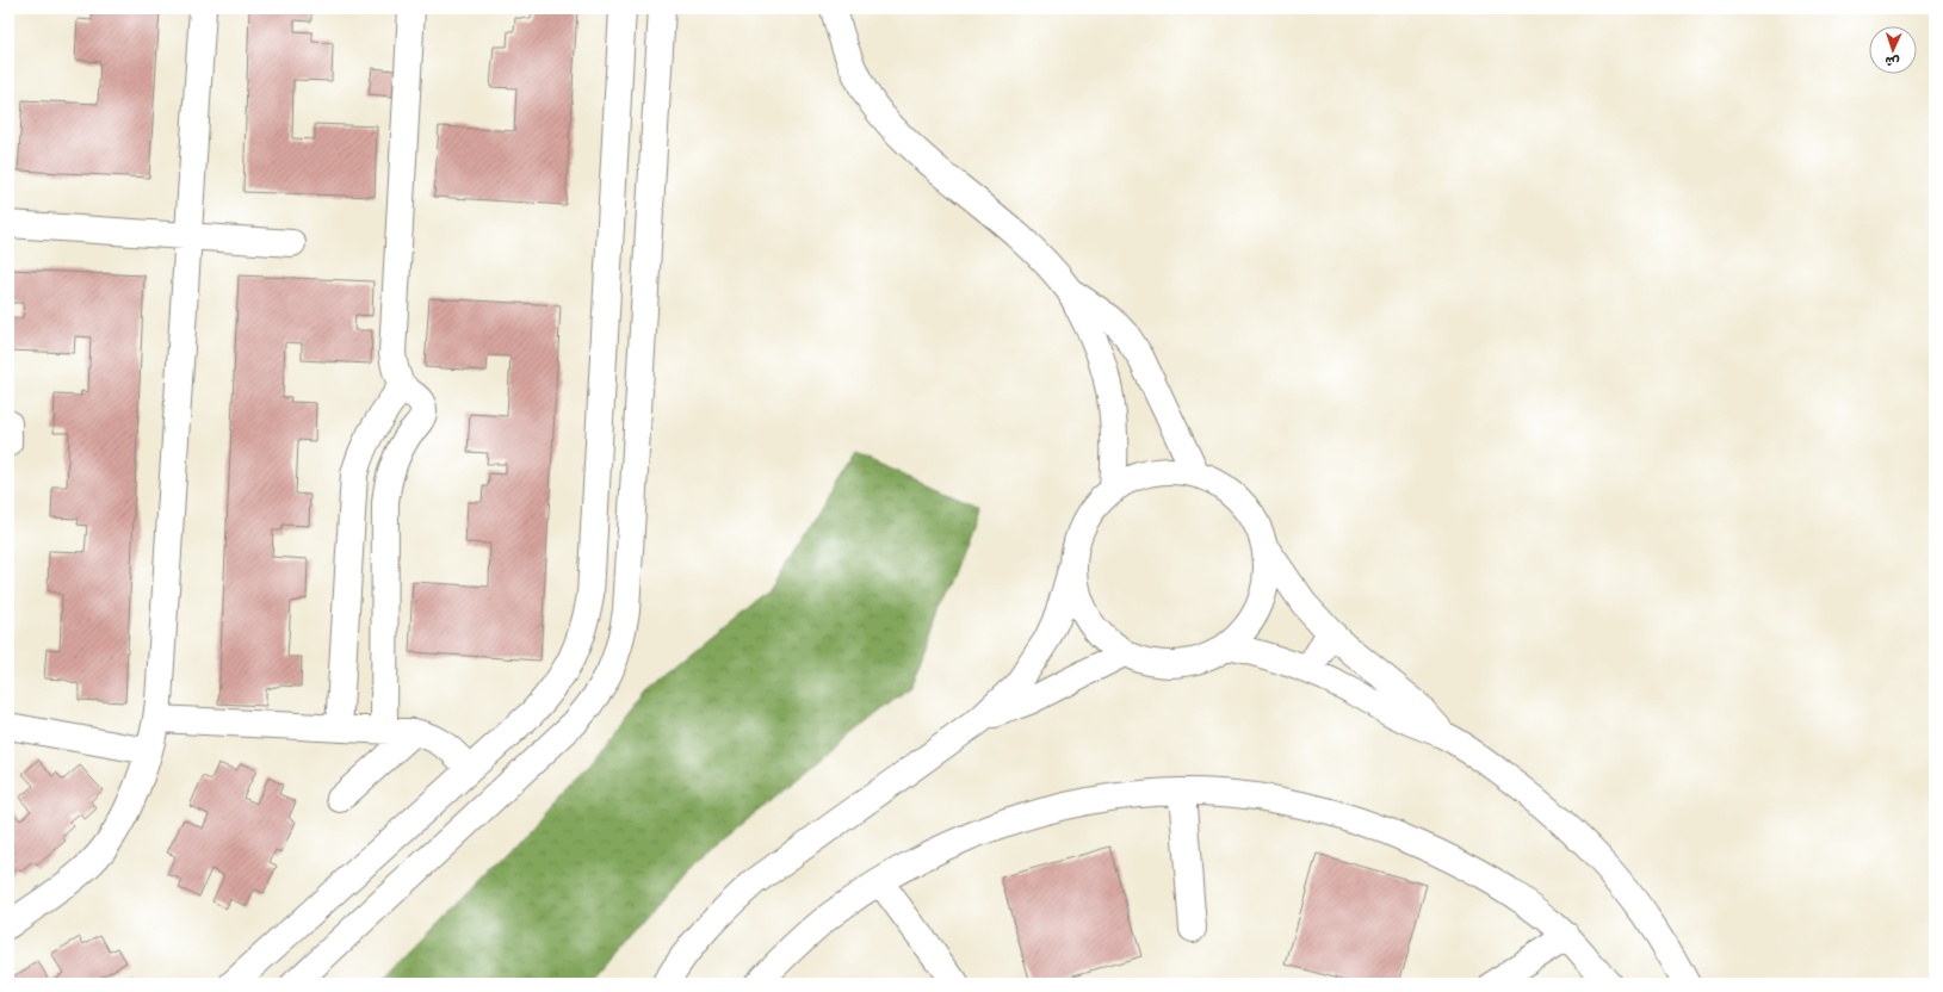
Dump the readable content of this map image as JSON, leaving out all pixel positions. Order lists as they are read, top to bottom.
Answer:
{
  "north": "bottom"
}
